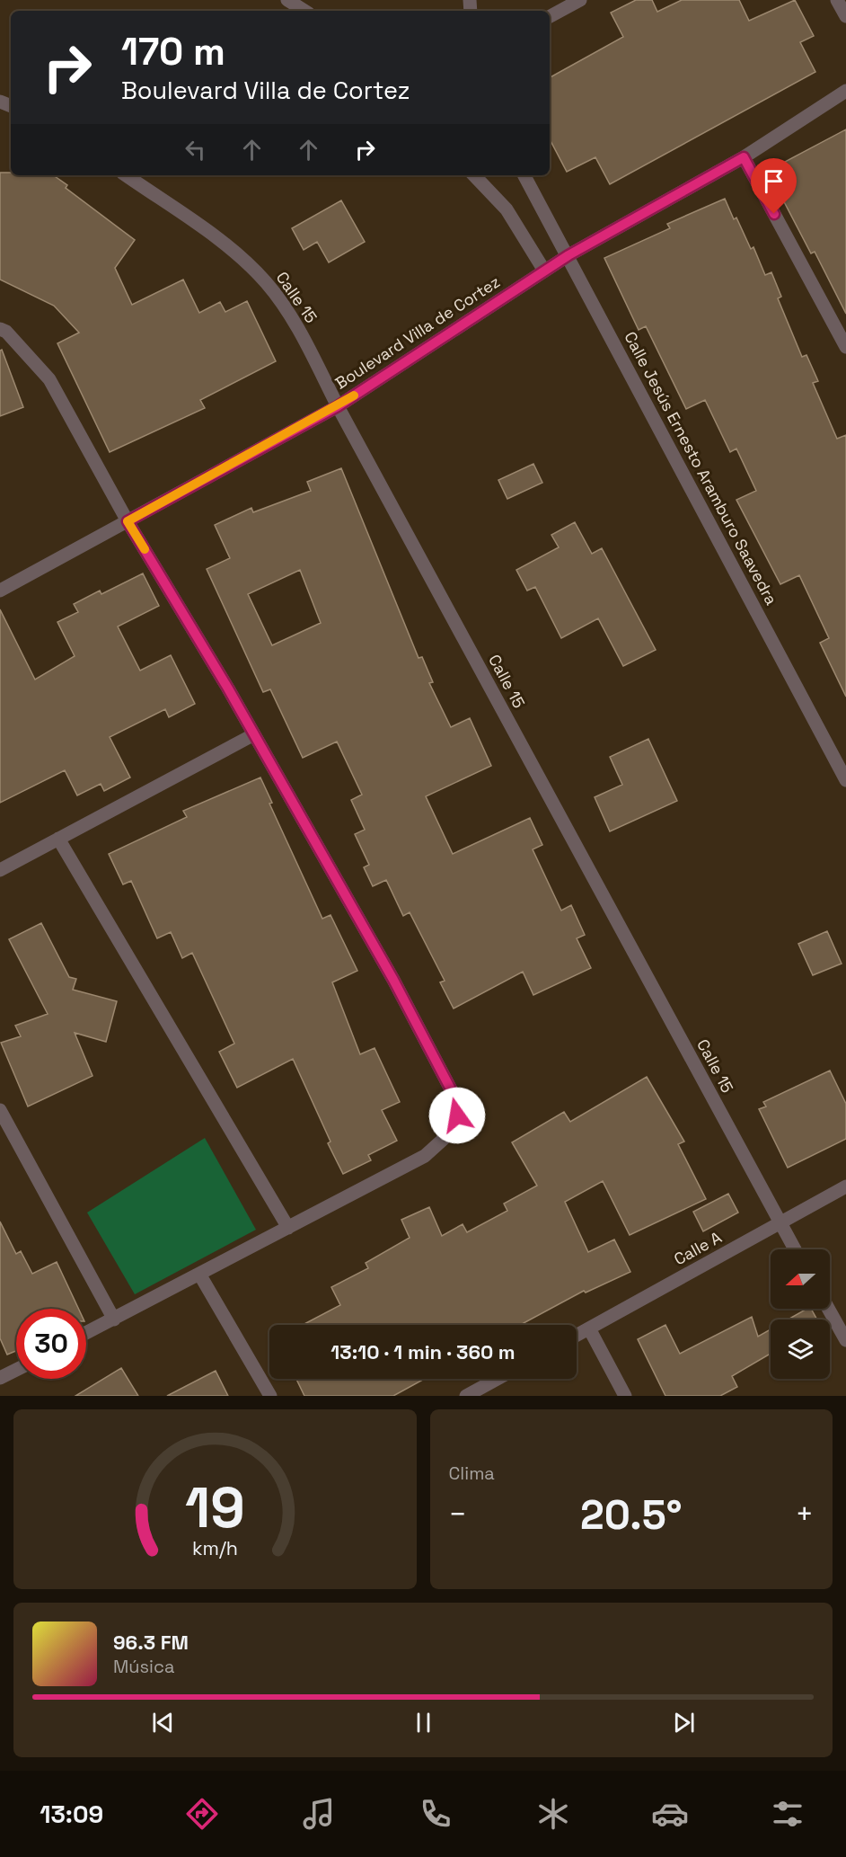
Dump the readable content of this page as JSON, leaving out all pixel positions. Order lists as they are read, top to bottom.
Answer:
{
  "streets": {
    "street": [
      "Calle 15",
      "Boulevard Villa de Cortez",
      "Calle Jesús Ernesto Aramburo Saavedra",
      "Calle A"
    ]
  },
  "crossings": [
    ["Calle 15", "Boulevard Villa de Cortez"],
    ["Calle 15", "Calle A"],
    ["Boulevard Villa de Cortez", "Calle Jesús Ernesto Aramburo Saavedra"]
  ],
  "north": "left",
  "page": {
    "turn": ["170 m", "Boulevard Villa de Cortez"],
    "limit": "30",
    "trip": "13:10 · 1 min · 360 m",
    "tile": "Clima",
    "heat": ["−", "20.5°", "+"],
    "song": ["96.3 FM", "Música"],
    "tabs": "13:09",
    "gauge": ["19", "km/h"]
  }
}
